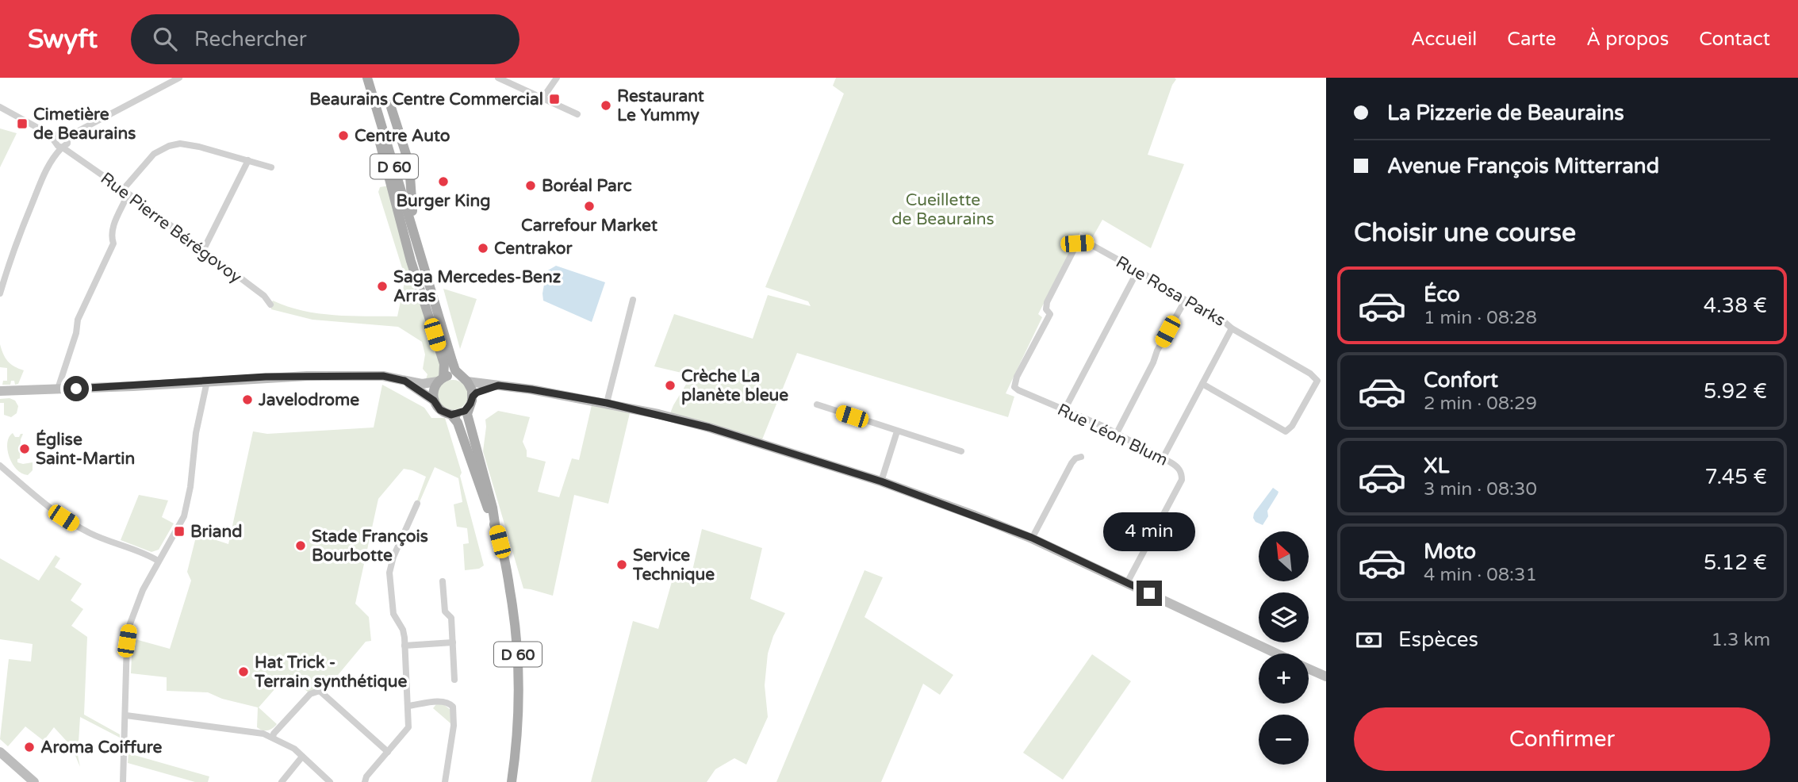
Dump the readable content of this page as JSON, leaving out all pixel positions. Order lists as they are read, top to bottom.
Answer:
{
  "streets": {
    "main road": ["D 60"],
    "street": ["Rue Pierre Bérégovoy", "Rue Rosa Parks", "Rue Léon Blum"]
  },
  "crossings": [
    ["Rue Rosa Parks", "Rue Léon Blum"]
  ],
  "parks": ["Cueillette de Beaurains"],
  "places": {
    "transit": ["Beaurains Centre Commercial", "Cimetière de Beaurains", "Briand"],
    "other": [
      "Restaurant Le Yummy",
      "Centre Auto",
      "Burger King",
      "Boréal Parc",
      "Carrefour Market",
      "Centrakor",
      "Saga Mercedes-Benz Arras",
      "Crèche La planète bleue",
      "Javelodrome",
      "Église Saint-Martin",
      "Stade François Bourbotte",
      "Service Technique",
      "Hat Trick - Terrain synthétique",
      "Aroma Coiffure"
    ]
  },
  "north": "top left",
  "page": {
    "header": "Swyft",
    "search": "Rechercher",
    "nav": [
      "Accueil",
      "Carte",
      "À propos",
      "Contact"
    ],
    "banner": ["La Pizzerie de Beaurains", "Avenue François Mitterrand"],
    "heading": "Choisir une course",
    "list": [
      {
        "name": "Éco",
        "note": "1 min · 08:28",
        "value": "4.38 €"
      },
      {
        "name": "Confort",
        "note": "2 min · 08:29",
        "value": "5.92 €"
      },
      {
        "name": "XL",
        "note": "3 min · 08:30",
        "value": "7.45 €"
      },
      {
        "name": "Moto",
        "note": "4 min · 08:31",
        "value": "5.12 €"
      }
    ],
    "bubble": "4 min",
    "map_buttons": ["+", "−"],
    "pay": ["Espèces", "1.3 km"],
    "buttons": "Confirmer"
  }
}
